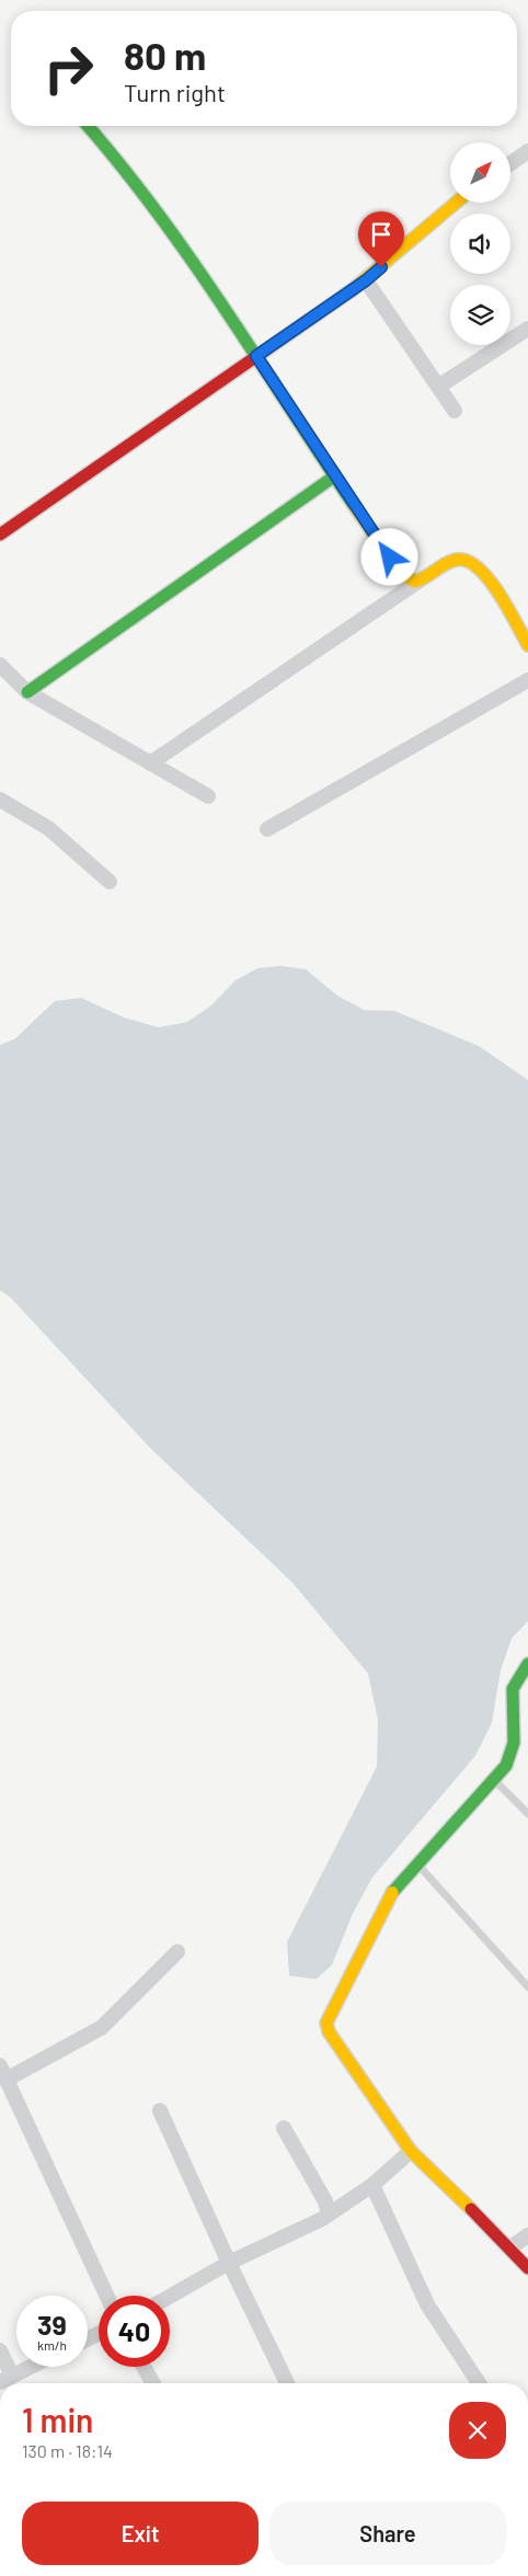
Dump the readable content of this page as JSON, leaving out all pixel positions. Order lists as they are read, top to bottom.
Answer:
{
  "north": "top right",
  "page": {
    "turn": ["80 m", "Turn right"],
    "speed": "39 km/h",
    "limit": "40",
    "heading": ["1 min", "130 m · 18:14"],
    "buttons": ["Exit", "Share"]
  }
}
